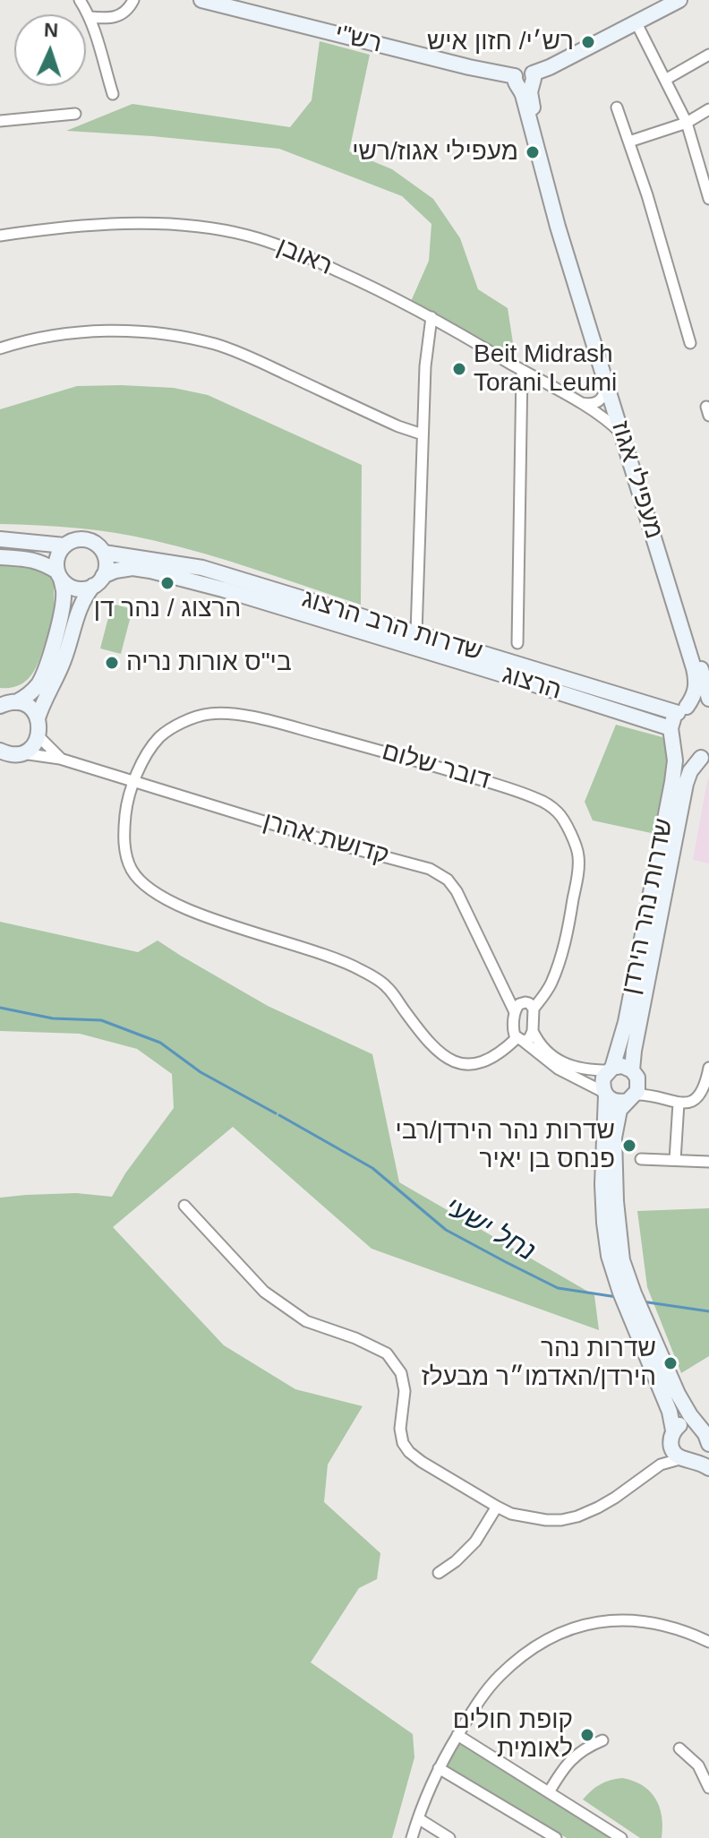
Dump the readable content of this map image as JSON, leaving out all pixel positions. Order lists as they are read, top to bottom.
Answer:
{
  "streets": {
    "main road": [
      "רש\"י",
      "מעפילי אגוז",
      "שדרות הרב הרצוג",
      "הרצוג",
      "שדרות נהר הירדן"
    ],
    "street": ["ראובן", "דובר שלום", "קדושת אהרן"]
  },
  "crossings": [
    ["רש\"י", "מעפילי אגוז"],
    ["ראובן", "מעפילי אגוז"],
    ["מעפילי אגוז", "שדרות הרב הרצוג"],
    ["מעפילי אגוז", "הרצוג"],
    ["מעפילי אגוז", "שדרות נהר הירדן"],
    ["שדרות הרב הרצוג", "הרצוג"],
    ["הרצוג", "שדרות נהר הירדן"],
    ["דובר שלום", "קדושת אהרן"]
  ],
  "water": ["נחל ישעי"],
  "places": [
    "רש׳י/ חזון איש",
    "מעפילי אגוז/רשי",
    "Beit Midrash Torani Leumi",
    "הרצוג / נהר דן",
    "בי\"ס אורות נריה",
    "שדרות נהר הירדן/רבי פנחס בן יאיר",
    "שדרות נהר הירדן/האדמו״ר מבעלז",
    "קופת חולים לאומית"
  ],
  "north": "top"
}
